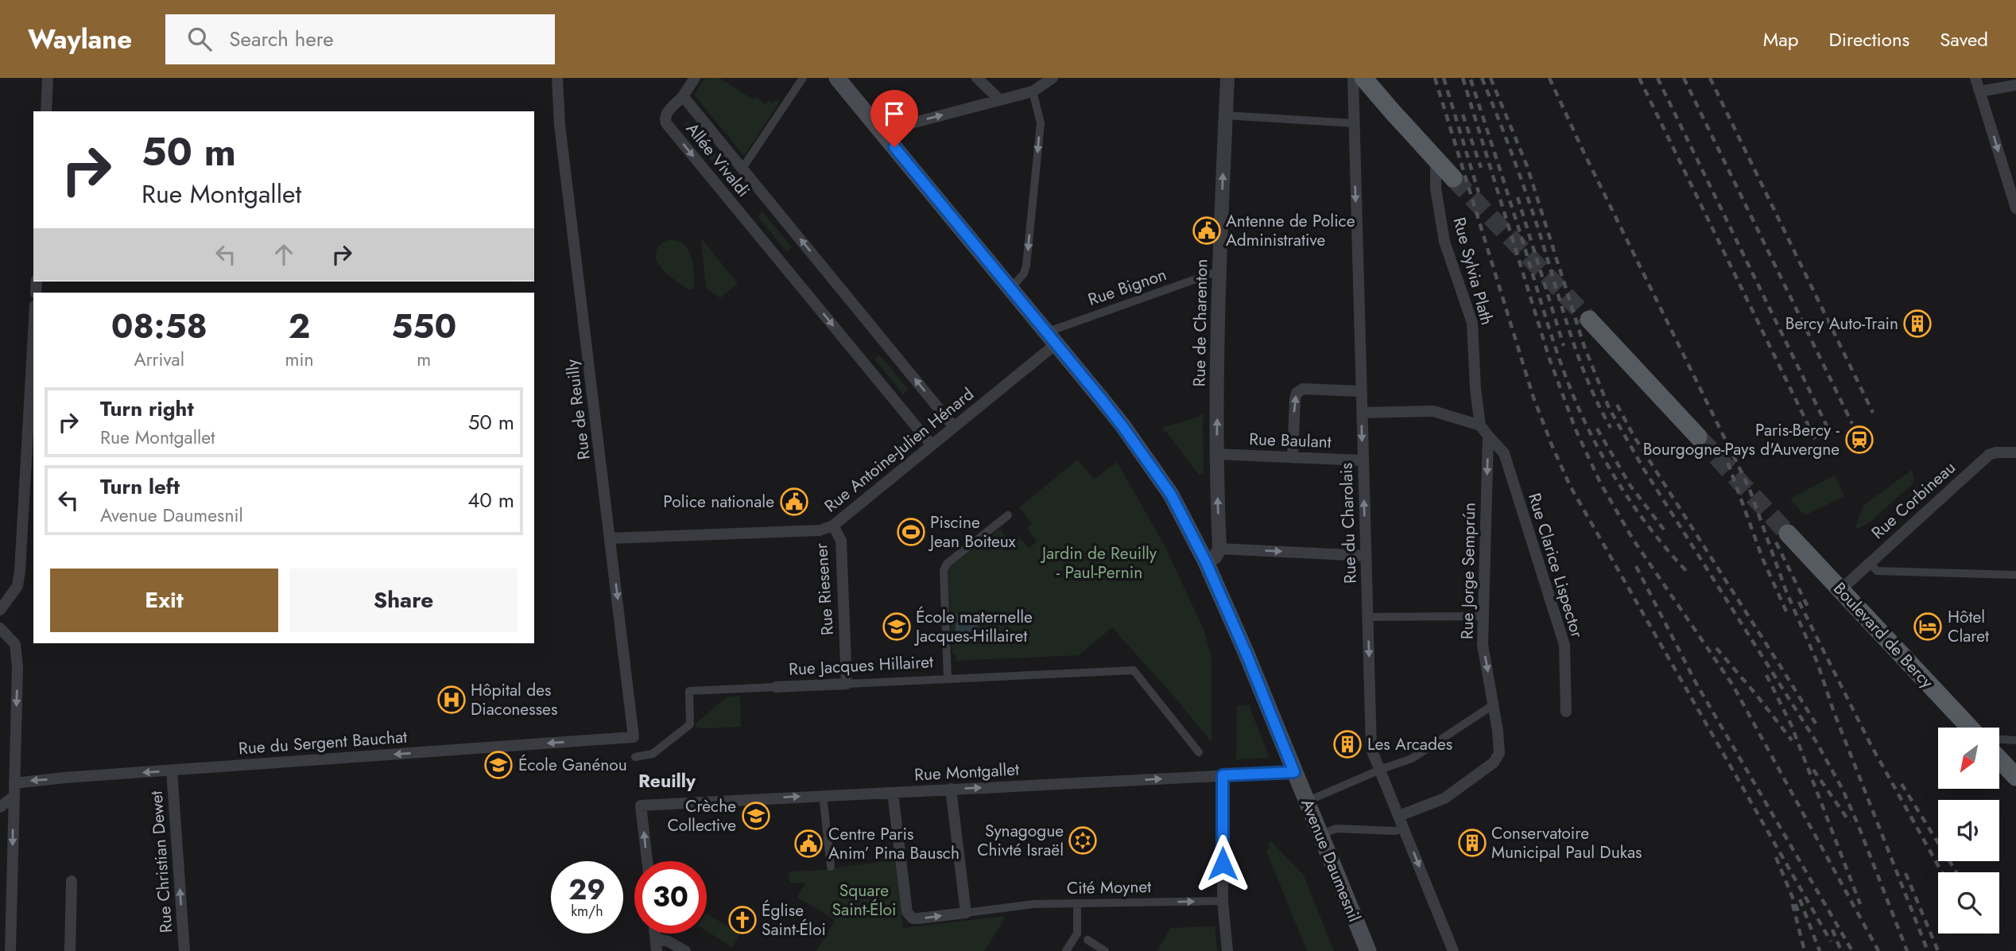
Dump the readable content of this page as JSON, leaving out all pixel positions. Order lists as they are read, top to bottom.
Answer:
{
  "streets": {
    "main road": ["Boulevard de Bercy", "Avenue Daumesnil"],
    "street": [
      "Allée Vivaldi",
      "Rue Sylvia Plath",
      "Rue Bignon",
      "Rue de Charenton",
      "Rue de Reuilly",
      "Rue Baulant",
      "Rue Antoine-Julien Hénard",
      "Rue Corbineau",
      "Rue du Charolais",
      "Rue Clarice Lispector",
      "Rue Jorge Semprún",
      "Rue Riesener",
      "Rue Jacques Hillairet",
      "Rue du Sergent Bauchat",
      "Rue Montgallet",
      "Rue Christian Dewet",
      "Cité Moynet"
    ]
  },
  "crossings": [
    ["Allée Vivaldi", "Rue Antoine-Julien Hénard"],
    ["Rue Bignon", "Rue de Charenton"],
    ["Rue Bignon", "Rue Antoine-Julien Hénard"],
    ["Rue Bignon", "Avenue Daumesnil"],
    ["Rue de Charenton", "Rue Baulant"],
    ["Rue de Reuilly", "Rue Antoine-Julien Hénard"],
    ["Rue de Reuilly", "Rue du Sergent Bauchat"],
    ["Rue Baulant", "Rue du Charolais"],
    ["Rue Antoine-Julien Hénard", "Rue Riesener"],
    ["Rue Antoine-Julien Hénard", "Avenue Daumesnil"],
    ["Rue Corbineau", "Boulevard de Bercy"],
    ["Rue du Charolais", "Rue Jorge Semprún"],
    ["Rue Clarice Lispector", "Rue Jorge Semprún"],
    ["Rue Riesener", "Rue Jacques Hillairet"],
    ["Rue du Sergent Bauchat", "Rue Christian Dewet"],
    ["Rue Montgallet", "Avenue Daumesnil"]
  ],
  "one_way": [
    "Rue de Charenton",
    "Rue Jorge Semprún",
    "Rue du Sergent Bauchat",
    "Rue Montgallet",
    "Rue Christian Dewet",
    "Cité Moynet"
  ],
  "districts": ["Reuilly"],
  "parks": ["Jardin de Reuilly - Paul-Pernin", "Square Saint-Éloi"],
  "places": {
    "public building": ["Antenne de Police Administrative", "Police nationale", "Centre Paris Anim’ Pina Bausch"],
    "building": ["Bercy Auto-Train", "Les Arcades", "Conservatoire Municipal Paul Dukas"],
    "station": ["Paris-Bercy - Bourgogne-Pays d'Auvergne"],
    "sports": ["Piscine Jean Boiteux"],
    "school or university": ["École maternelle Jacques-Hillairet", "École Ganénou", "Crèche Collective"],
    "hotel": ["Hôtel Claret"],
    "hospital": ["Hôpital des Diaconesses"],
    "synagogue": ["Synagogue Chivté Israël"],
    "church": ["Église Saint-Éloi"]
  },
  "north": "bottom left",
  "page": {
    "header": "Waylane",
    "search": "Search here",
    "nav": ["Map", "Directions", "Saved"],
    "turn": ["50 m", "Rue Montgallet"],
    "eta": [
      "08:58",
      "Arrival",
      "2",
      "min",
      "550",
      "m"
    ],
    "list": [
      {
        "name": "Turn right",
        "note": "Rue Montgallet",
        "value": "50 m"
      },
      {
        "name": "Turn left",
        "note": "Avenue Daumesnil",
        "value": "40 m"
      }
    ],
    "buttons": ["Exit", "Share"],
    "speed": "29 km/h",
    "limit": "30"
  }
}
